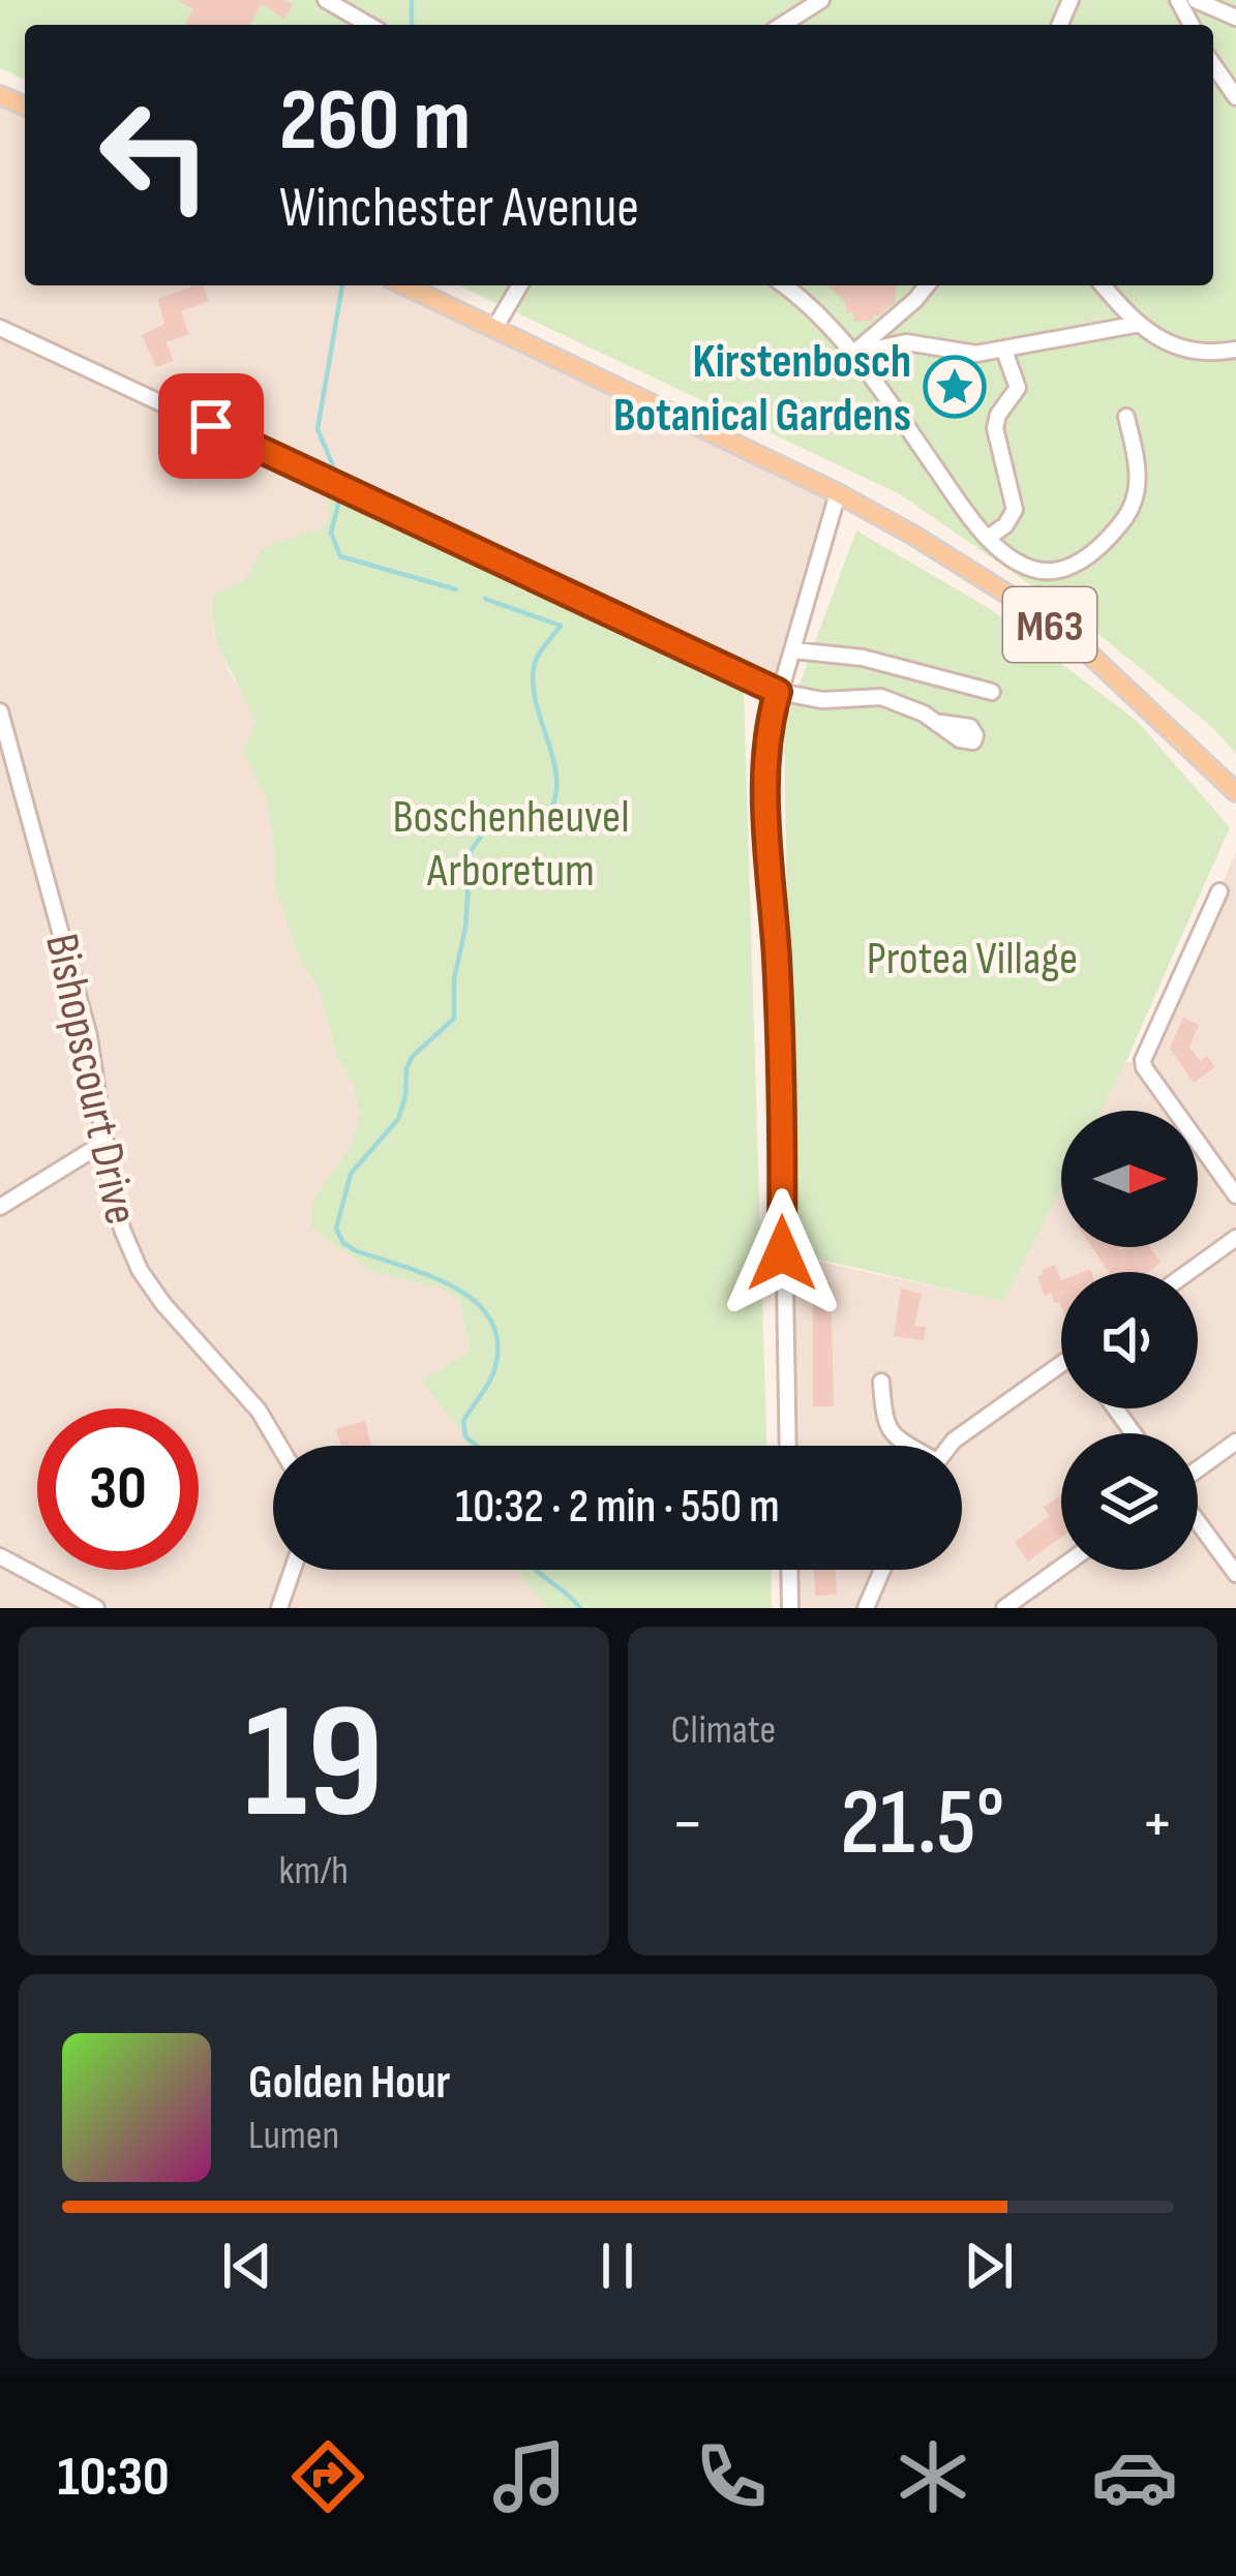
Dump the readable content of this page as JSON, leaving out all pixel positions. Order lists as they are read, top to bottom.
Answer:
{
  "streets": {
    "main road": ["M63"],
    "street": ["Bishopscourt Drive"]
  },
  "parks": ["Boschenheuvel Arboretum", "Protea Village"],
  "places": {
    "place": ["Kirstenbosch Botanical Gardens"]
  },
  "north": "right",
  "page": {
    "turn": ["260 m", "Winchester Avenue"],
    "limit": "30",
    "trip": "10:32 · 2 min · 550 m",
    "tile": [
      ["19", "km/h"],
      "Climate"
    ],
    "heat": ["−", "21.5°", "+"],
    "song": ["Golden Hour", "Lumen"],
    "tabs": "10:30"
  }
}
